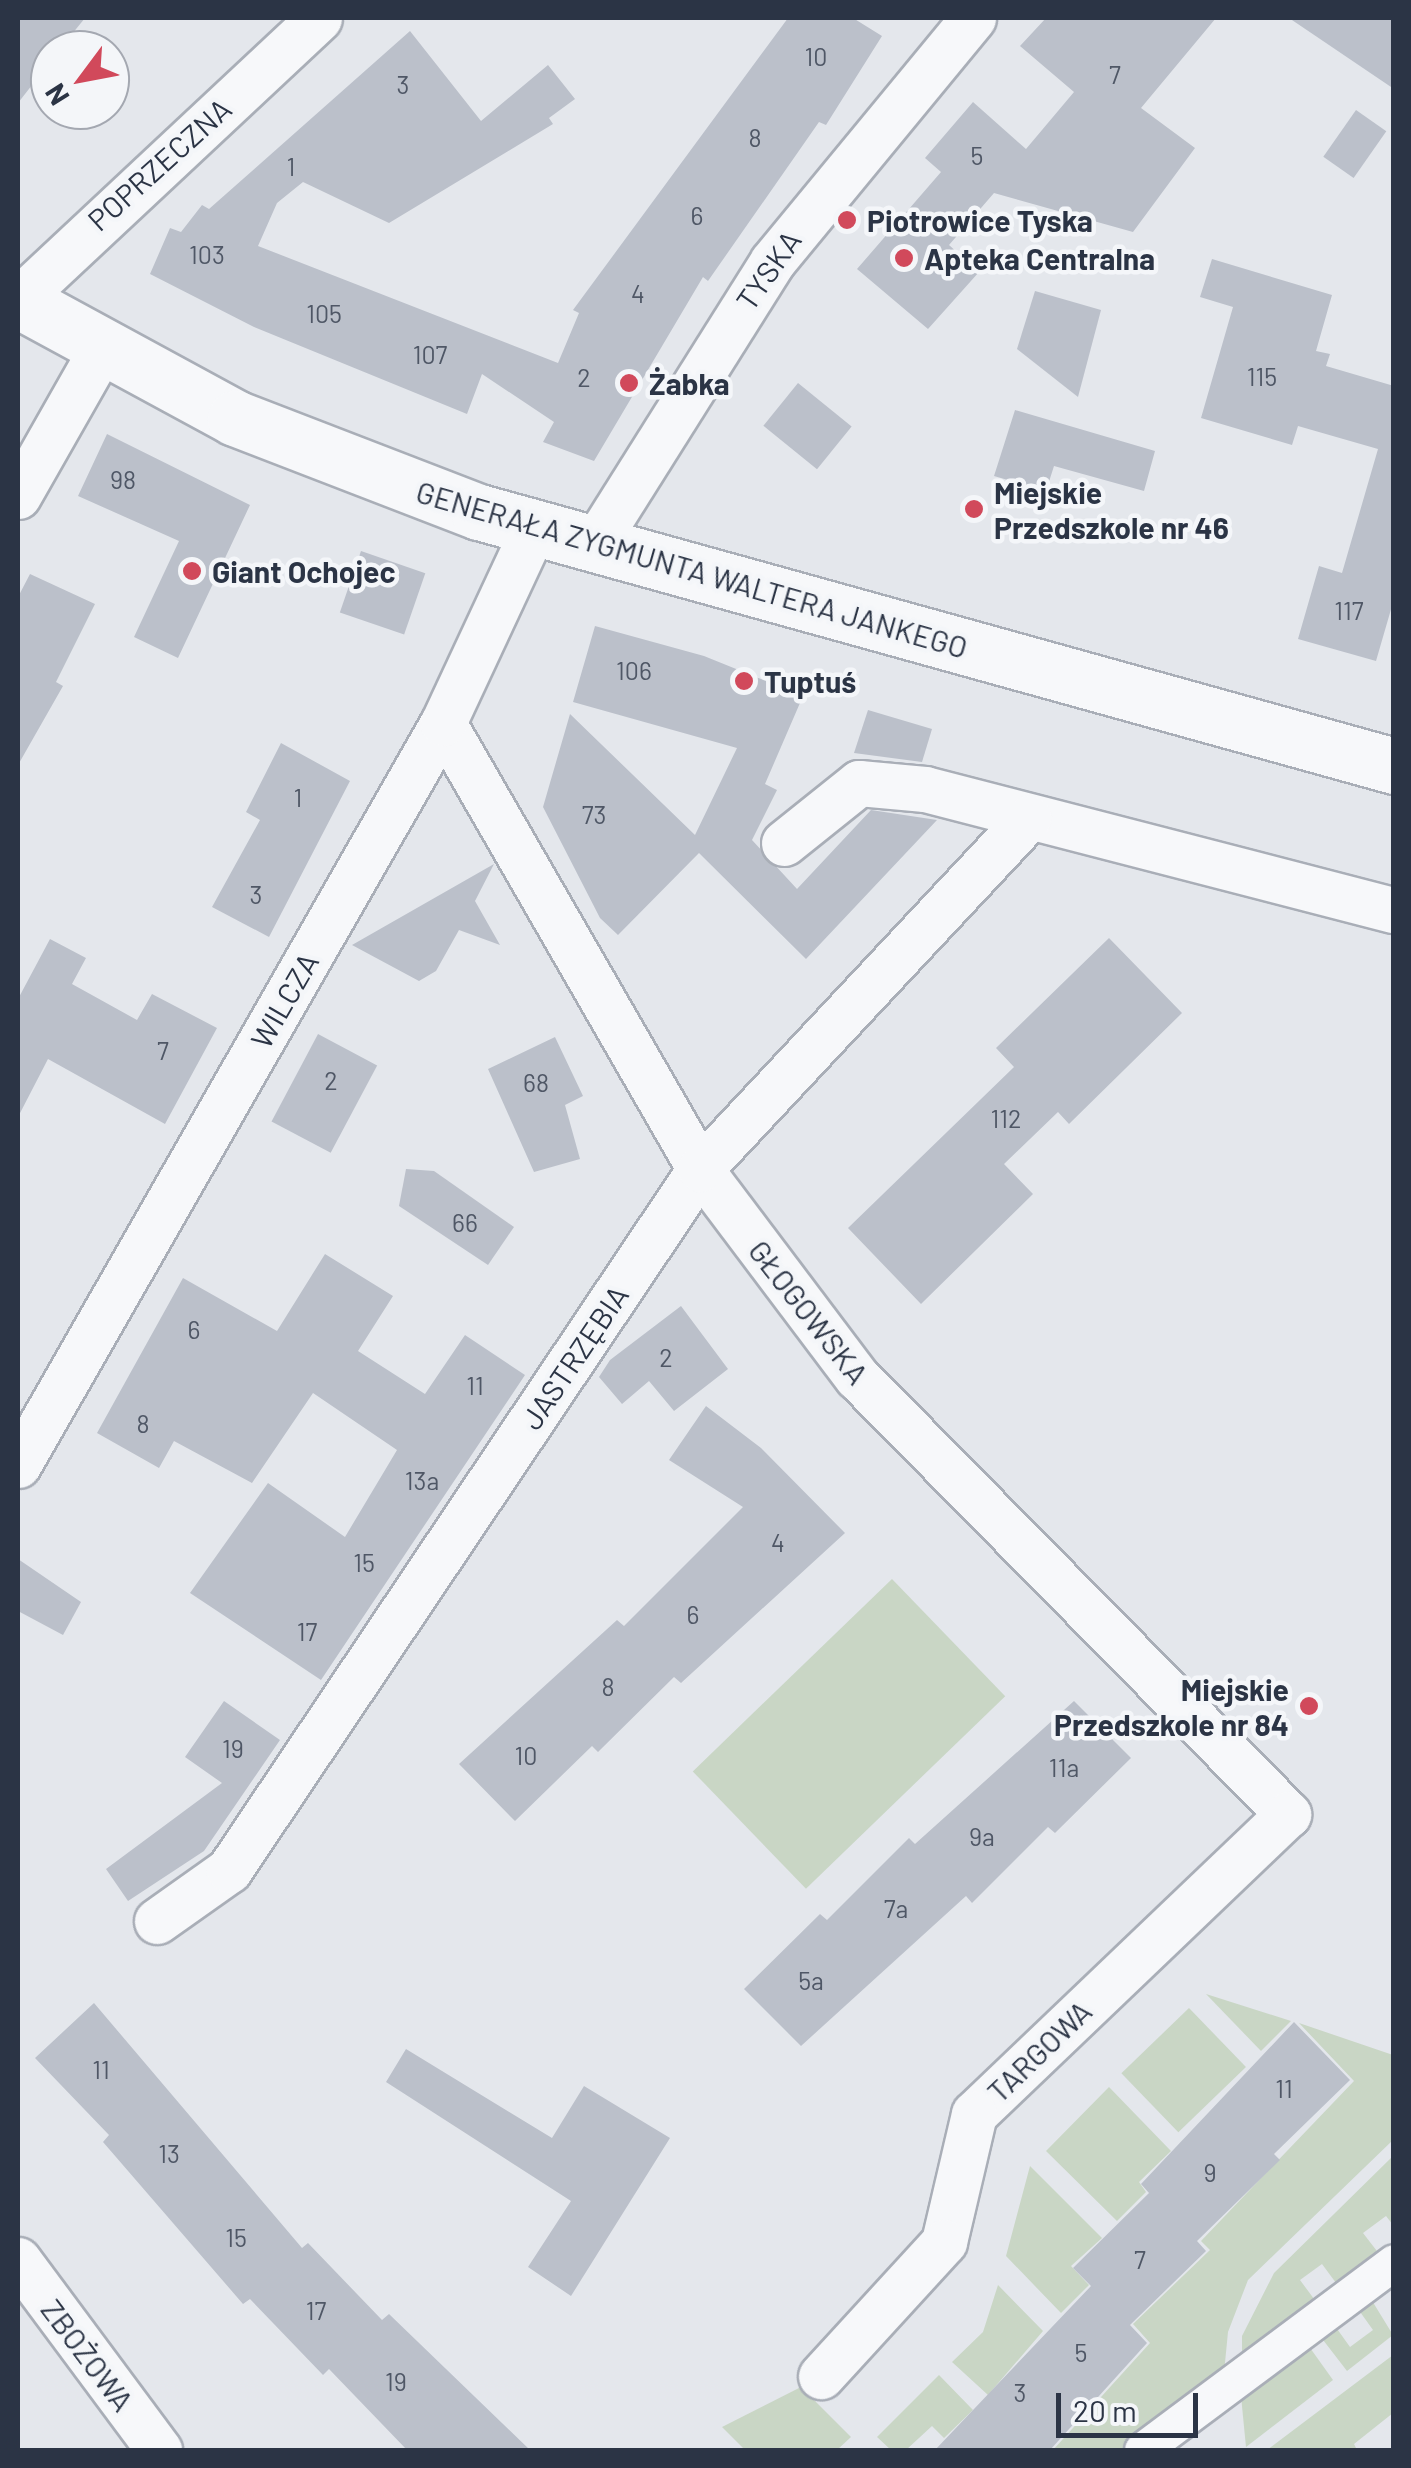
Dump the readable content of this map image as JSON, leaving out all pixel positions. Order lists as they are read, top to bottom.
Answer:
{
  "streets": {
    "street": [
      "POPRZECZNA",
      "TYSKA",
      "GENERAŁA ZYGMUNTA WALTERA JANKEGO",
      "WILCZA",
      "GŁOGOWSKA",
      "JASTRZĘBIA",
      "TARGOWA",
      "ZBOŻOWA"
    ]
  },
  "crossings": [
    ["POPRZECZNA", "GENERAŁA ZYGMUNTA WALTERA JANKEGO"],
    ["TYSKA", "GENERAŁA ZYGMUNTA WALTERA JANKEGO"],
    ["GENERAŁA ZYGMUNTA WALTERA JANKEGO", "WILCZA"],
    ["WILCZA", "GŁOGOWSKA"],
    ["GŁOGOWSKA", "JASTRZĘBIA"],
    ["GŁOGOWSKA", "TARGOWA"]
  ],
  "places": [
    "Piotrowice Tyska",
    "Apteka Centralna",
    "Żabka",
    "Miejskie Przedszkole nr 46",
    "Giant Ochojec",
    "Tuptuś",
    "Miejskie Przedszkole nr 84"
  ],
  "house_numbers": [
    "10",
    "7",
    "3",
    "8",
    "5",
    "1",
    "6",
    "103",
    "4",
    "105",
    "107",
    "115",
    "2",
    "98",
    "117",
    "106",
    "1",
    "73",
    "3",
    "7",
    "2",
    "68",
    "112",
    "66",
    "6",
    "2",
    "11",
    "8",
    "13a",
    "4",
    "15",
    "6",
    "17",
    "8",
    "19",
    "10",
    "11a",
    "9a",
    "7a",
    "5a",
    "11",
    "11",
    "13",
    "9",
    "15",
    "7",
    "17",
    "5",
    "19",
    "3"
  ],
  "scale_bar": "20 m",
  "north": "bottom left"
}
